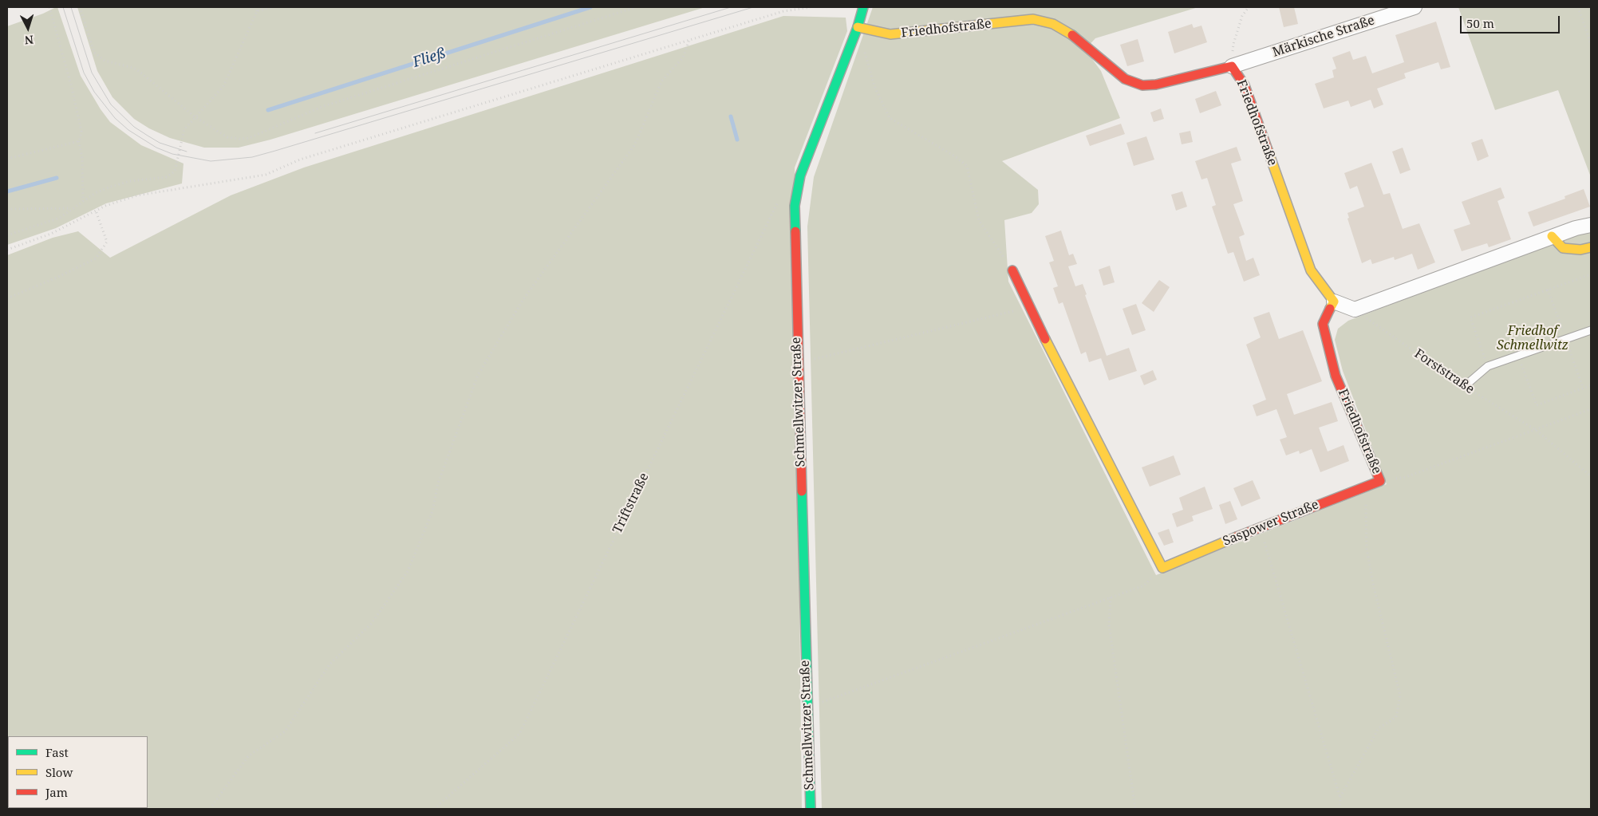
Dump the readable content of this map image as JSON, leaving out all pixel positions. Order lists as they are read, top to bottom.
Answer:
{
  "streets": {
    "street": [
      "Friedhofstraße",
      "Märkische Straße",
      "Schmellwitzer Straße",
      "Saspower Straße"
    ],
    "path": ["Forststraße", "Triftstraße"]
  },
  "crossings": [
    ["Friedhofstraße", "Märkische Straße"],
    ["Friedhofstraße", "Schmellwitzer Straße"],
    ["Friedhofstraße", "Saspower Straße"]
  ],
  "water": ["Fließ"],
  "parks": ["Friedhof Schmellwitz"],
  "legend": ["Fast", "Slow", "Jam"],
  "scale_bar": "50 m",
  "north": "bottom"
}
